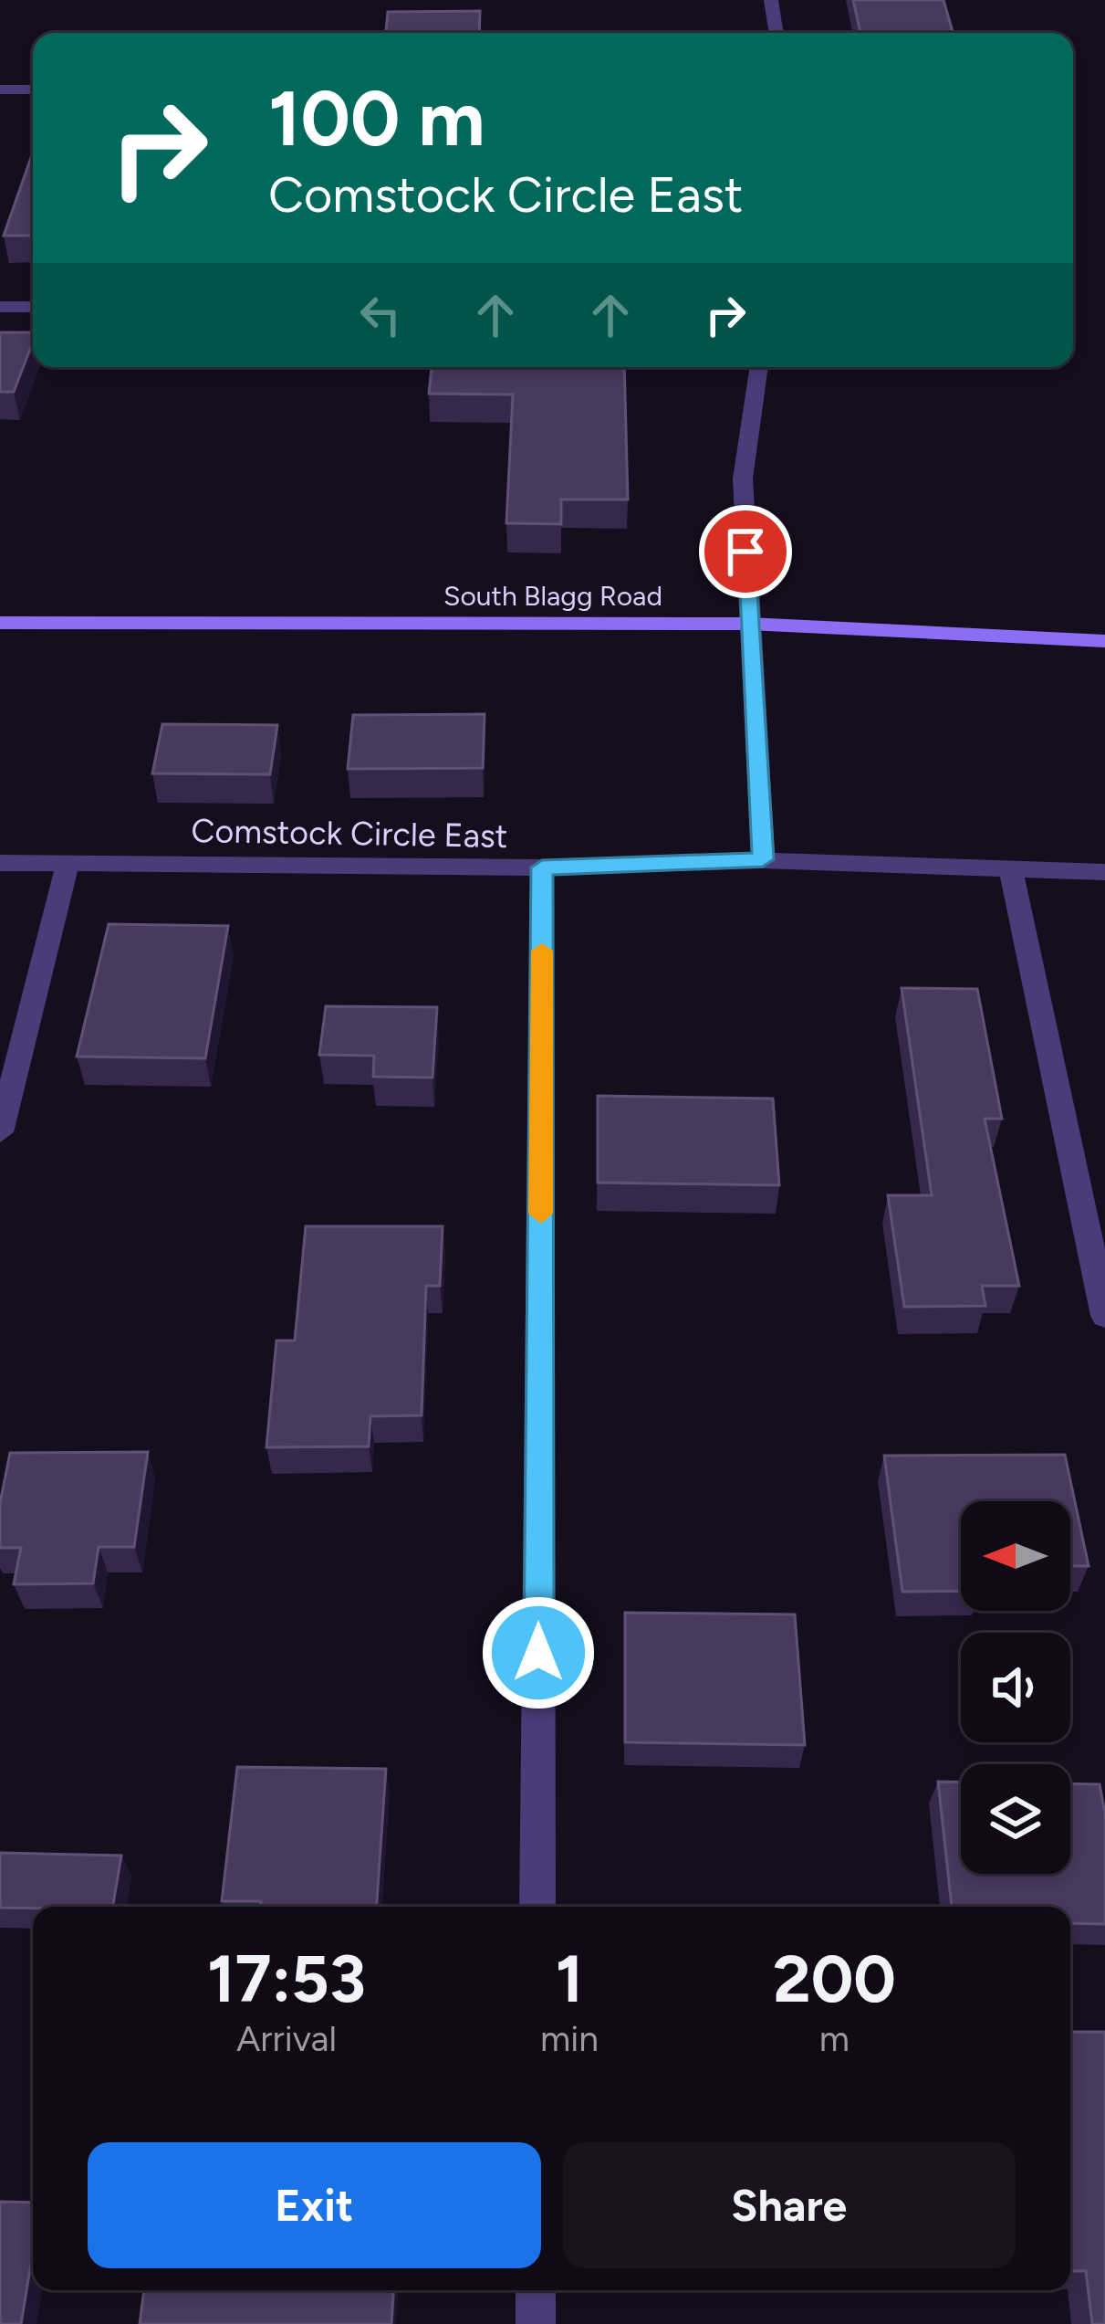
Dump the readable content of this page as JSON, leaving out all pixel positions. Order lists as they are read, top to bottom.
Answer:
{
  "streets": {
    "main road": ["South Blagg Road"],
    "street": ["Comstock Circle East"]
  },
  "north": "left",
  "page": {
    "turn": ["100 m", "Comstock Circle East"],
    "eta": [
      "17:53",
      "Arrival",
      "1",
      "min",
      "200",
      "m"
    ],
    "buttons": ["Exit", "Share"]
  }
}
